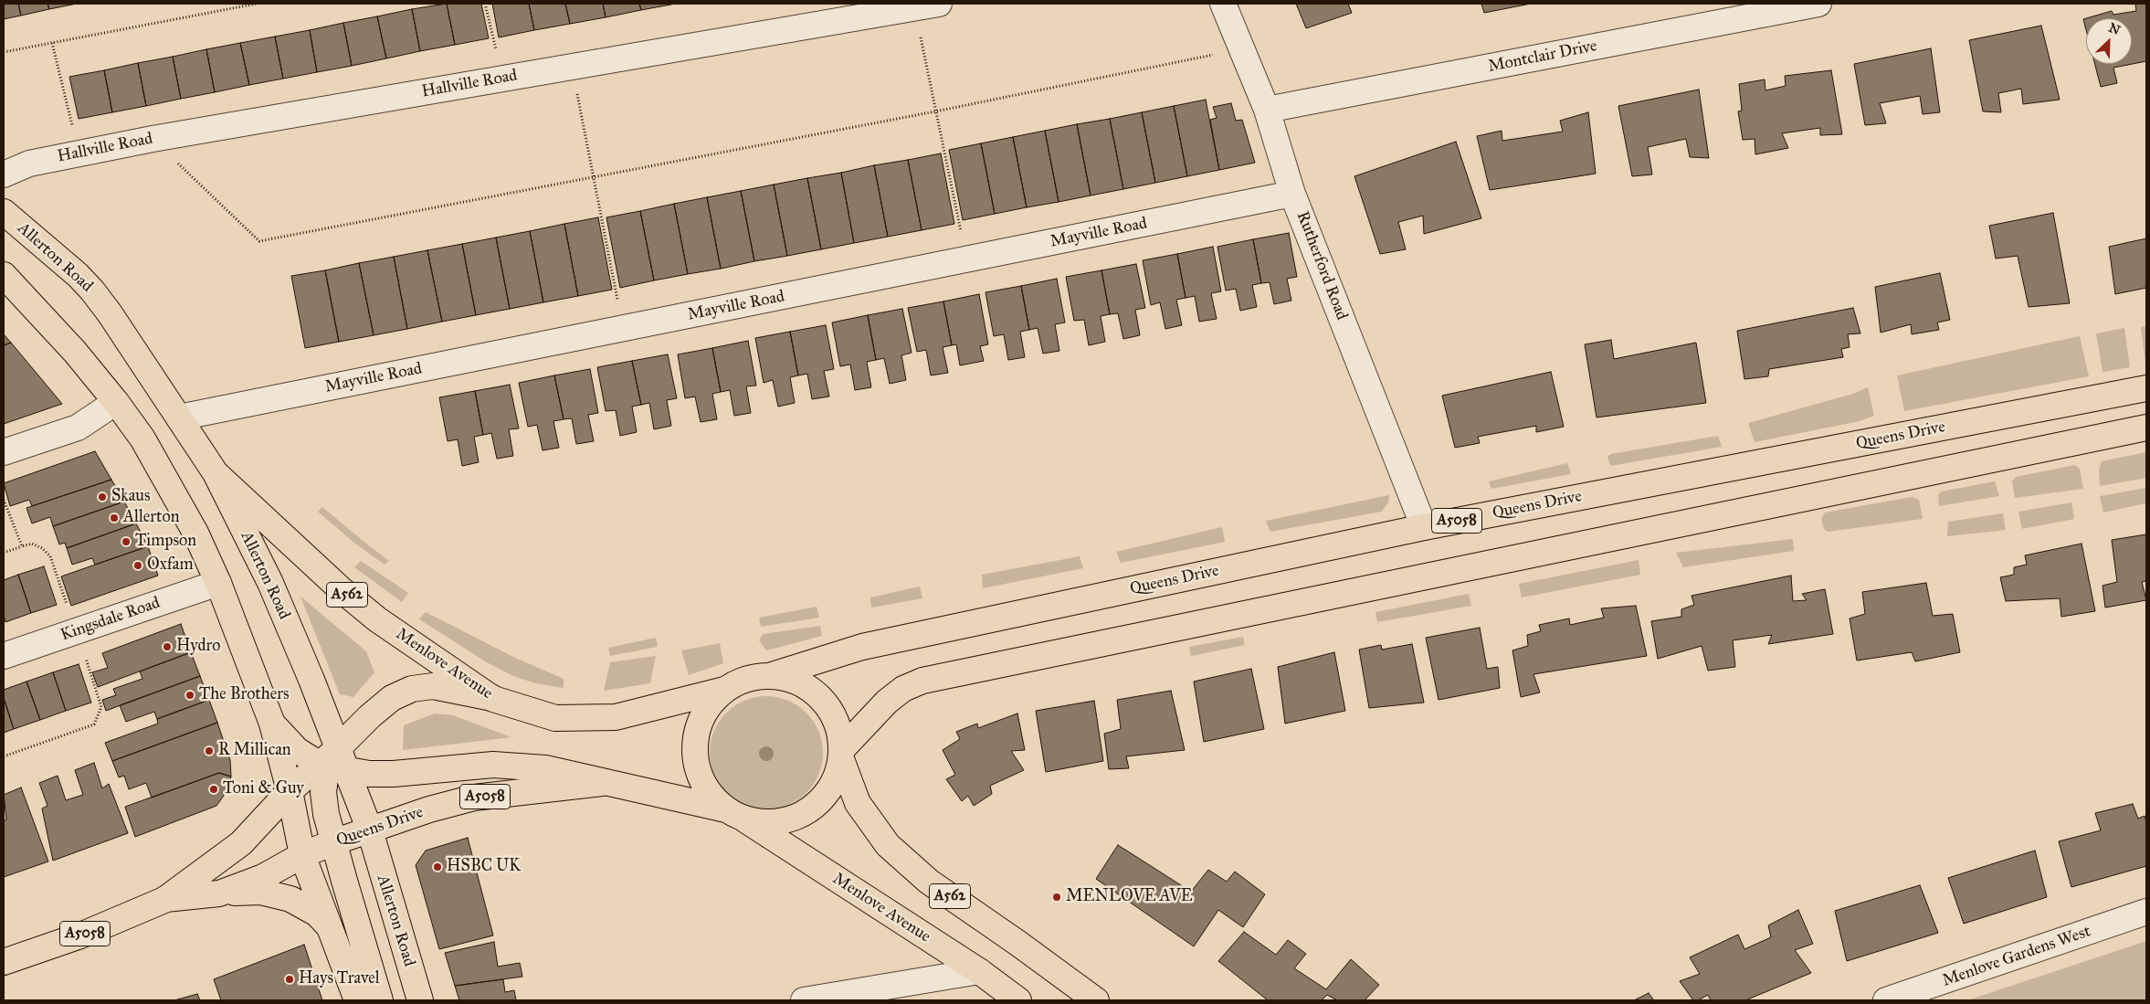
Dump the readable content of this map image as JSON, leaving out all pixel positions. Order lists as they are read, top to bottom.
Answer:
{
  "streets": {
    "main road": [
      "Allerton Road",
      "Queens Drive",
      "A5058",
      "A562",
      "Menlove Avenue"
    ],
    "street": [
      "Montclair Drive",
      "Hallville Road",
      "Mayville Road",
      "Rutherford Road",
      "Kingsdale Road",
      "Menlove Gardens West"
    ]
  },
  "crossings": [
    ["Montclair Drive", "Rutherford Road"],
    ["Mayville Road", "Allerton Road"],
    ["Mayville Road", "Rutherford Road"],
    ["Allerton Road", "Queens Drive"],
    ["Allerton Road", "Menlove Avenue"],
    ["Rutherford Road", "Queens Drive"],
    ["Queens Drive", "A562"],
    ["Queens Drive", "Menlove Avenue"],
    ["A562", "Kingsdale Road"],
    ["A562", "Menlove Avenue"]
  ],
  "places": [
    "Skaus",
    "Allerton",
    "Timpson",
    "Oxfam",
    "Hydro",
    "The Brothers",
    "R Millican",
    "Toni & Guy",
    "HSBC UK",
    "MENLOVE AVE",
    "Hays Travel"
  ],
  "north": "top right"
}
